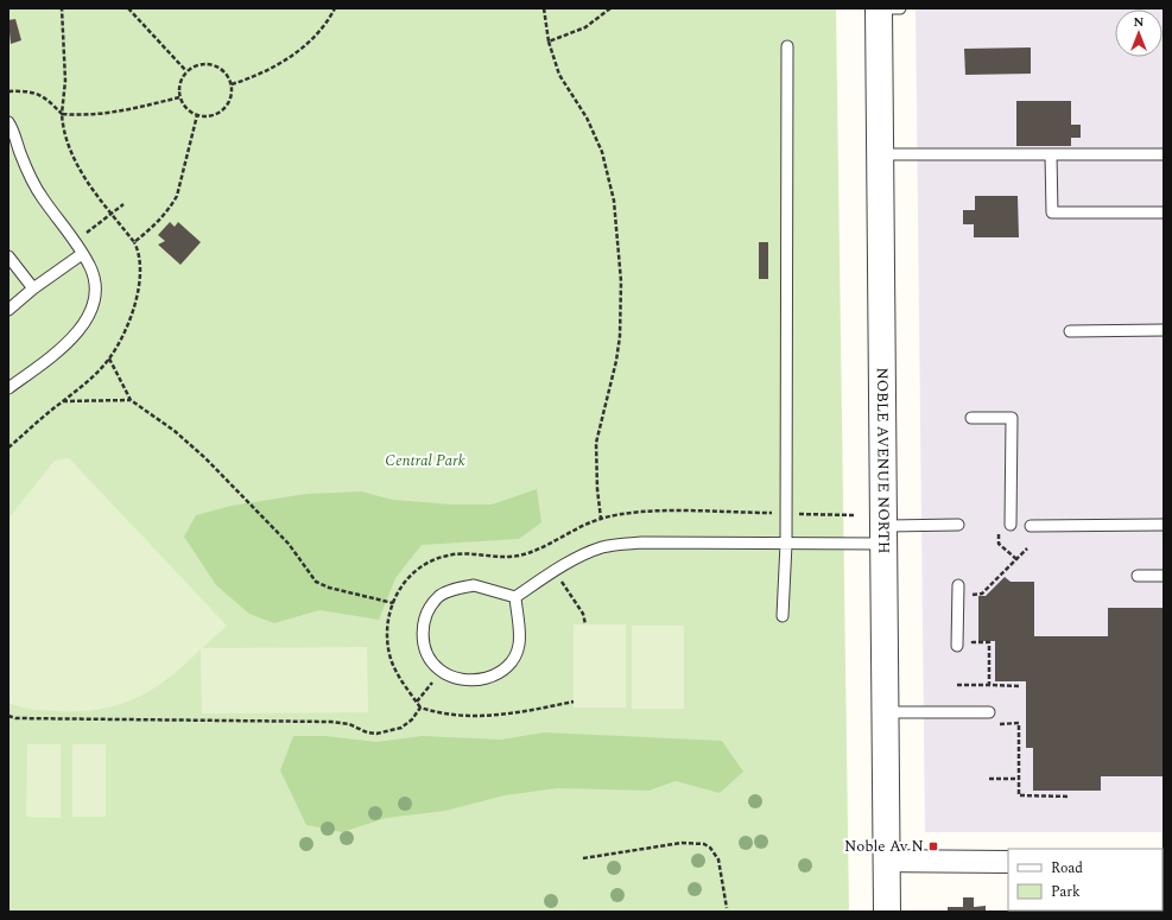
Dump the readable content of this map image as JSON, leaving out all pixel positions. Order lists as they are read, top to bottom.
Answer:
{
  "streets": {
    "street": ["NOBLE AVENUE NORTH"]
  },
  "parks": ["Central Park"],
  "places": {
    "transit": ["Noble Av N"]
  },
  "legend": ["Road", "Park"],
  "north": "top"
}
